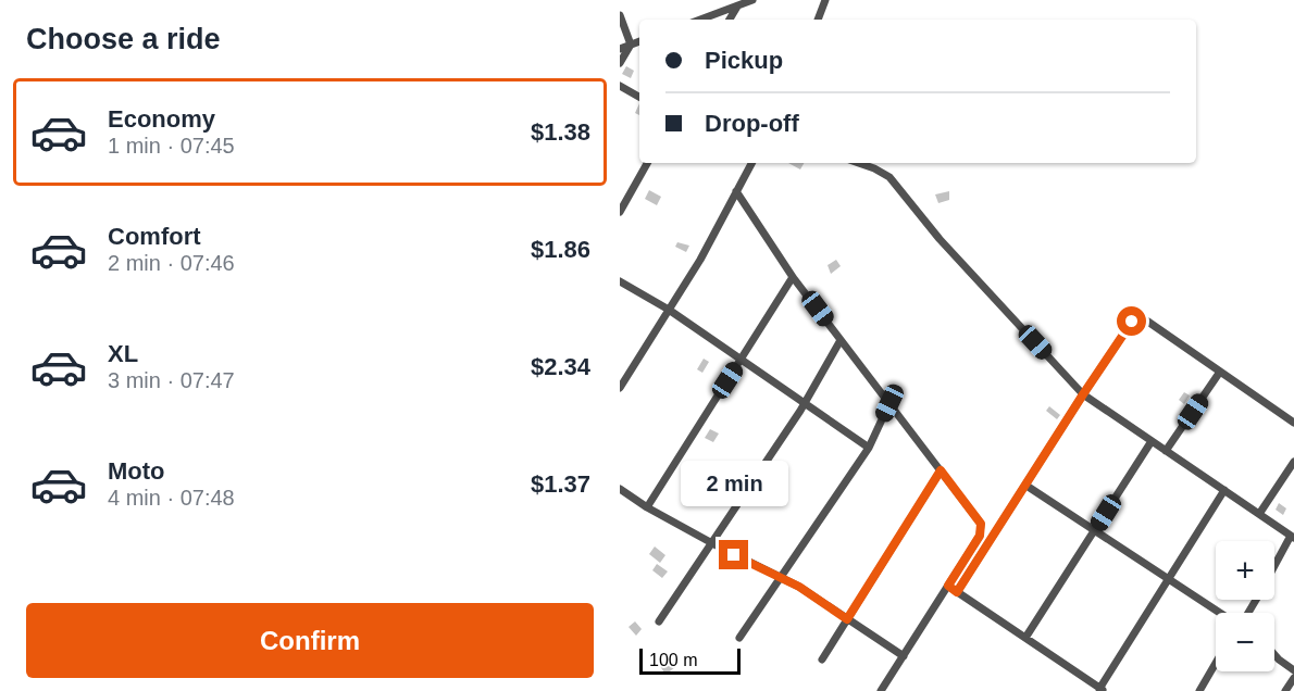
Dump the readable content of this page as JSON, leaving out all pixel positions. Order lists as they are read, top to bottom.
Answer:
{
  "scale_bar": "100 m",
  "page": {
    "heading": "Choose a ride",
    "banner": ["Pickup", "Drop-off"],
    "list": [
      {
        "name": "Economy",
        "note": "1 min · 07:45",
        "value": "$1.38"
      },
      {
        "name": "Comfort",
        "note": "2 min · 07:46",
        "value": "$1.86"
      },
      {
        "name": "XL",
        "note": "3 min · 07:47",
        "value": "$2.34"
      },
      {
        "name": "Moto",
        "note": "4 min · 07:48",
        "value": "$1.37"
      }
    ],
    "bubble": "2 min",
    "map_buttons": ["+", "−"],
    "buttons": "Confirm",
    "scale": "100 m"
  }
}
